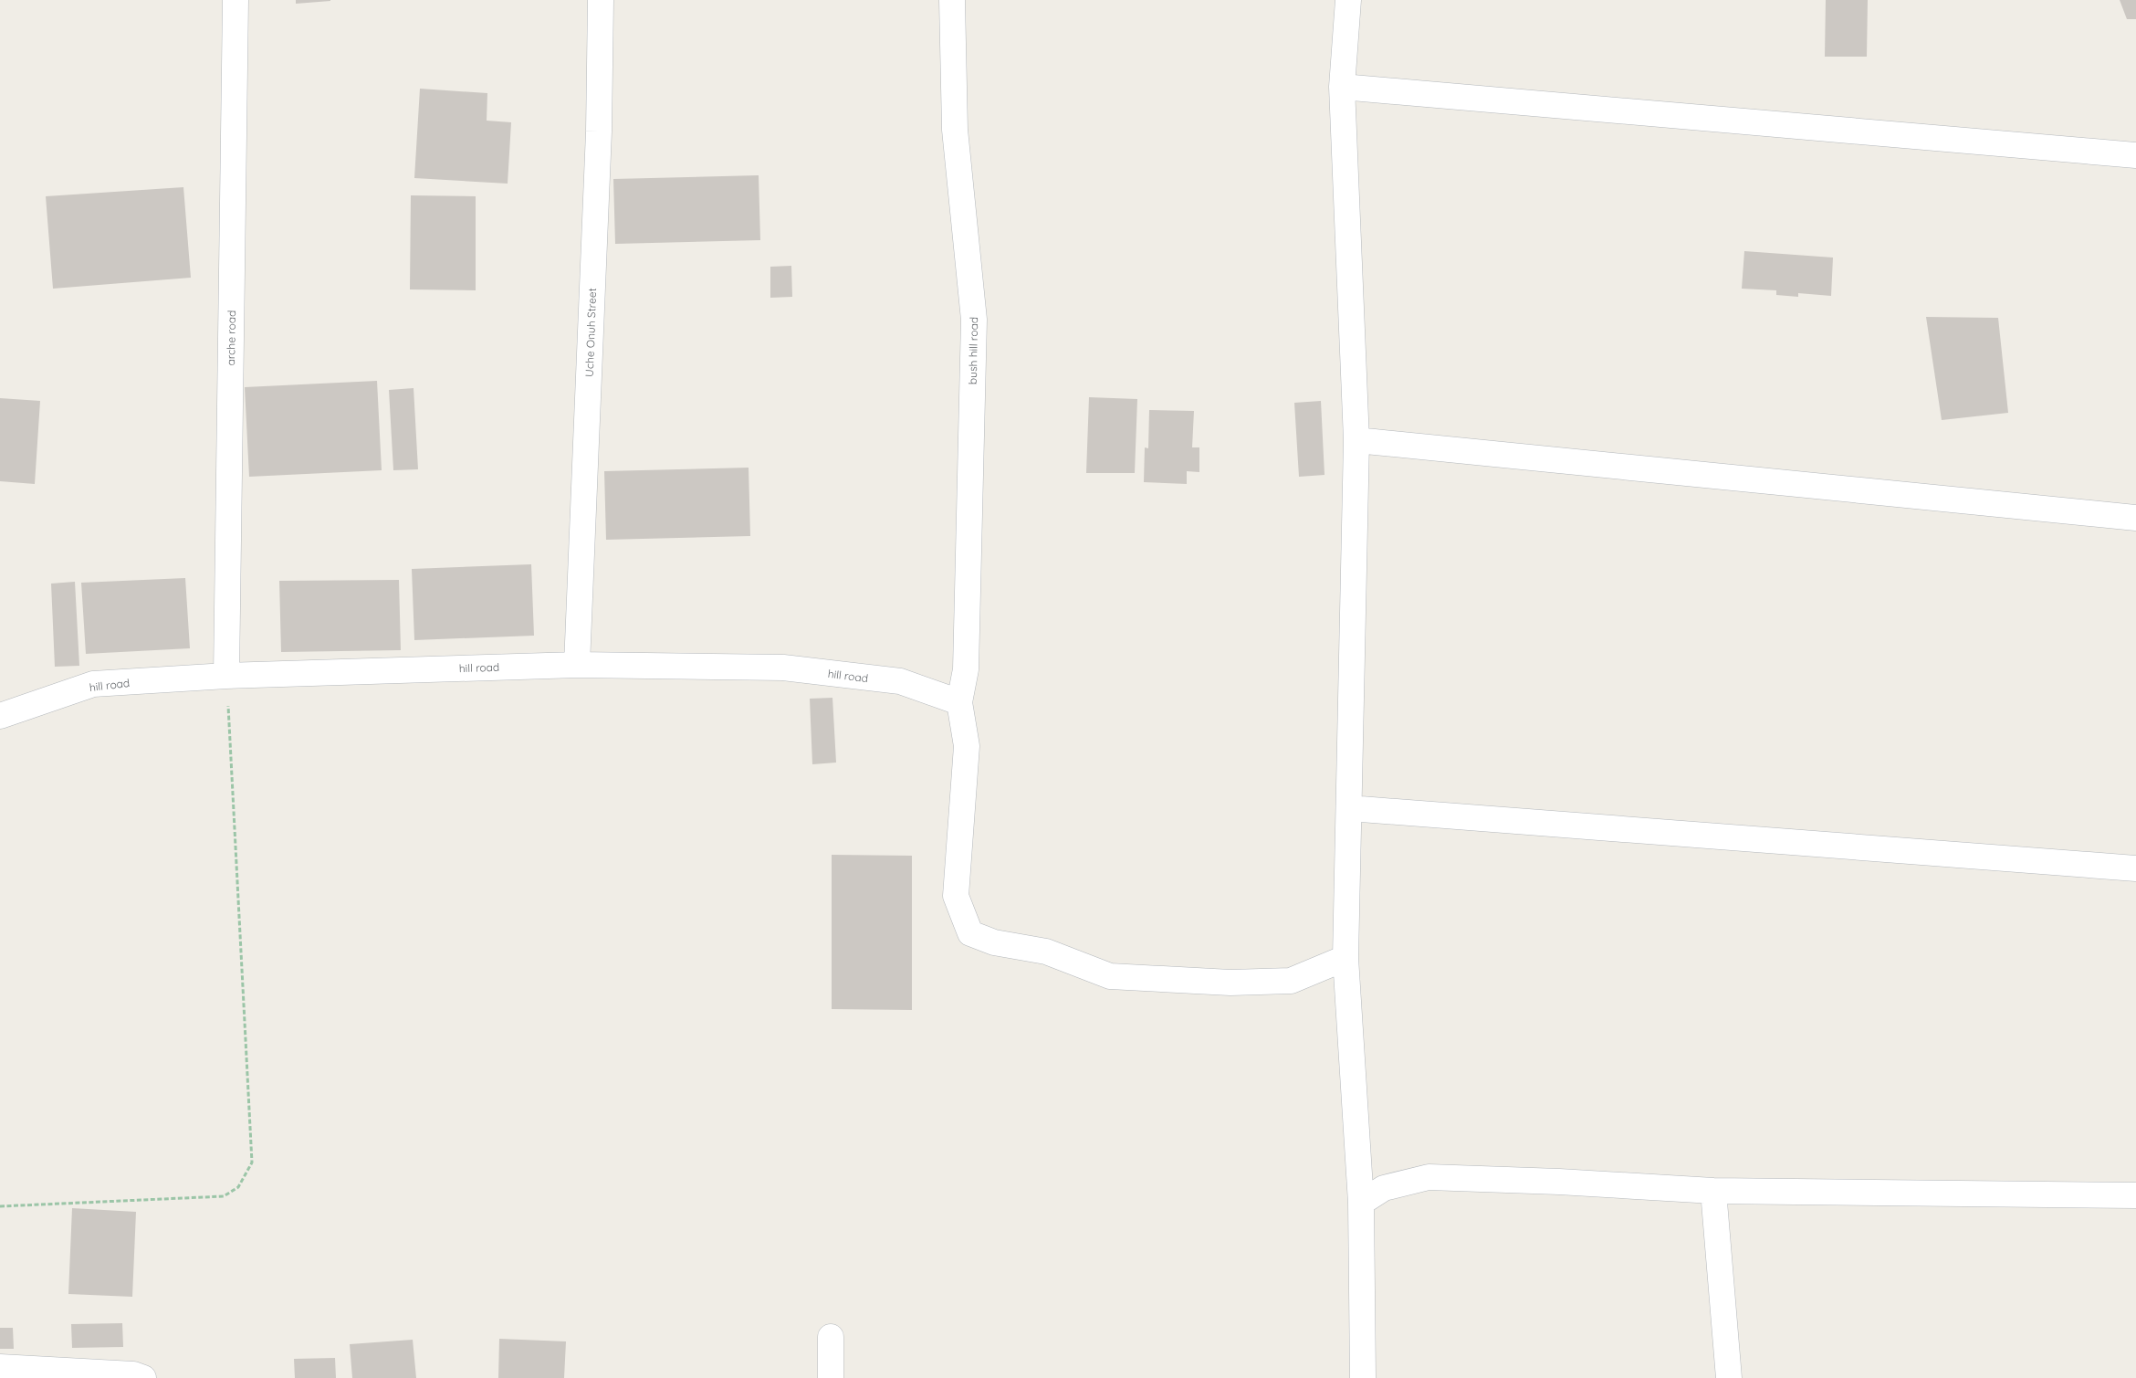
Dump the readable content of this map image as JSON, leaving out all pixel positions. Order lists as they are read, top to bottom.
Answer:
{
  "streets": {
    "street": [
      "Uche Onuh Street",
      "arche road",
      "bush hill road",
      "hill road"
    ]
  },
  "crossings": [
    ["Uche Onuh Street", "hill road"],
    ["arche road", "hill road"],
    ["bush hill road", "hill road"]
  ]
}
